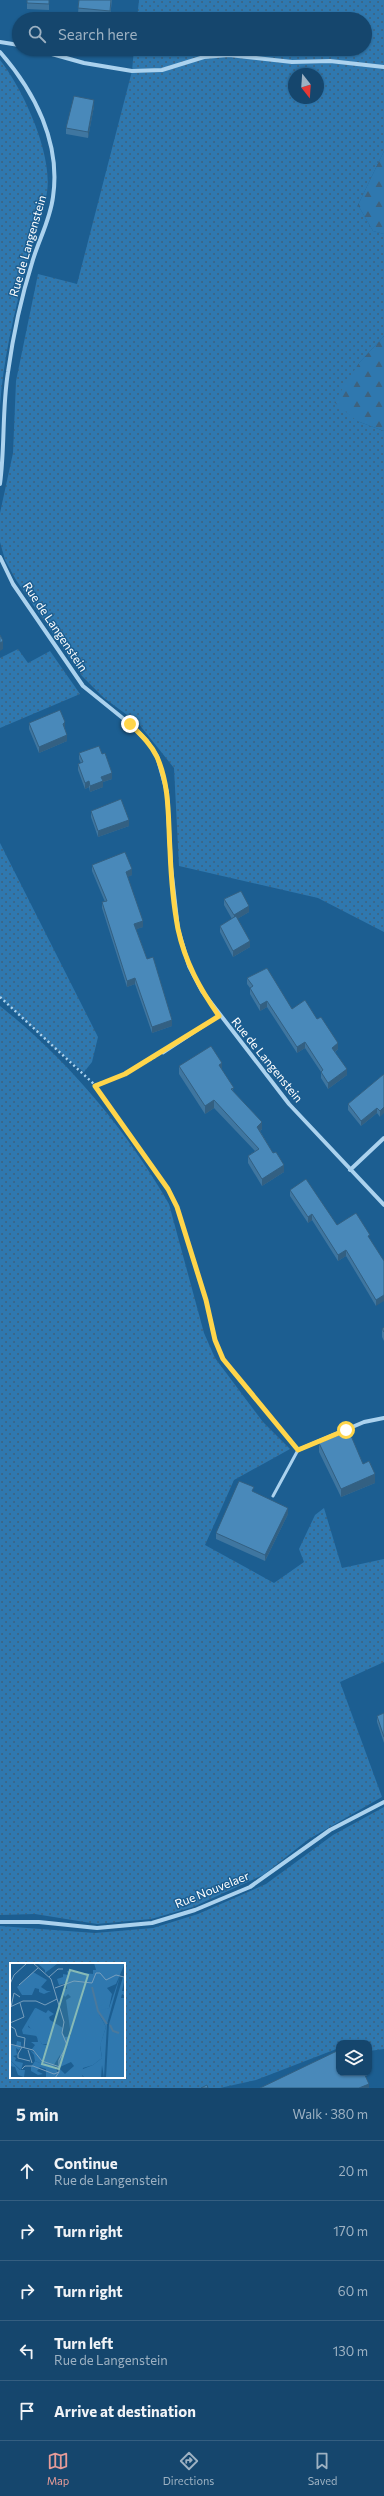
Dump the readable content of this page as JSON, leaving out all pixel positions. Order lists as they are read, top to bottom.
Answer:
{
  "streets": {
    "street": ["Rue de Langenstein", "Rue Nouvelaer"]
  },
  "north": "bottom",
  "page": {
    "search": "Search here",
    "heading": ["5 min", "Walk · 380 m"],
    "list": [
      ["Continue", "Rue de Langenstein", "20 m"],
      ["Turn right", "170 m"],
      ["Turn right", "60 m"],
      ["Turn left", "Rue de Langenstein", "130 m"],
      "Arrive at destination"
    ],
    "nav": ["Map", "Directions", "Saved"]
  }
}
